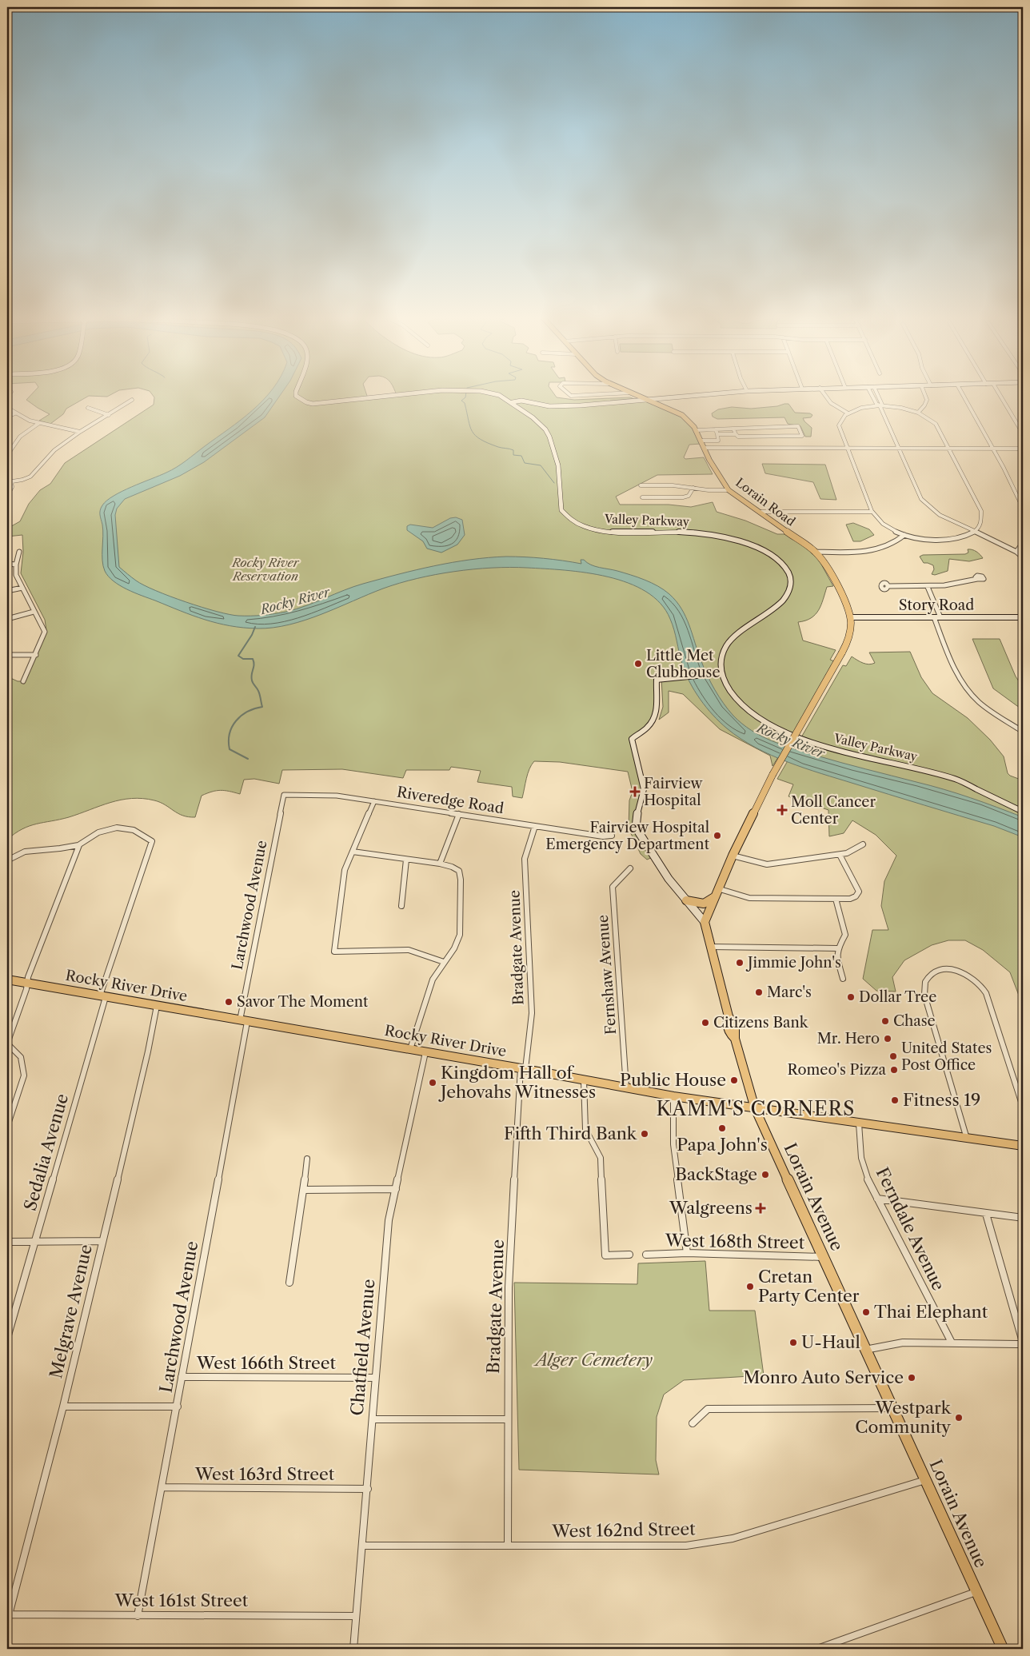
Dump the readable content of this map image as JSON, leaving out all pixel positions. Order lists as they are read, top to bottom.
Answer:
{
  "streets": {
    "main road": ["Lorain Road", "Rocky River Drive", "Lorain Avenue"],
    "street": [
      "Valley Parkway",
      "Story Road",
      "Riveredge Road",
      "Larchwood Avenue",
      "Bradgate Avenue",
      "Fernshaw Avenue",
      "Sedalia Avenue",
      "Ferndale Avenue",
      "West 168th Street",
      "Melgrave Avenue",
      "Chatfield Avenue",
      "West 166th Street",
      "West 163rd Street",
      "West 162nd Street",
      "West 161st Street"
    ]
  },
  "crossings": [
    ["Lorain Road", "Story Road"],
    ["Riveredge Road", "Larchwood Avenue"],
    ["Riveredge Road", "Bradgate Avenue"],
    ["Larchwood Avenue", "Rocky River Drive"],
    ["Larchwood Avenue", "West 166th Street"],
    ["Larchwood Avenue", "West 163rd Street"],
    ["Larchwood Avenue", "West 161st Street"],
    ["Bradgate Avenue", "Rocky River Drive"],
    ["Bradgate Avenue", "West 162nd Street"],
    ["Fernshaw Avenue", "Rocky River Drive"],
    ["Rocky River Drive", "Sedalia Avenue"],
    ["Rocky River Drive", "Lorain Avenue"],
    ["Rocky River Drive", "Ferndale Avenue"],
    ["Rocky River Drive", "Melgrave Avenue"],
    ["Rocky River Drive", "Chatfield Avenue"],
    ["Lorain Avenue", "West 168th Street"],
    ["Lorain Avenue", "West 162nd Street"],
    ["Melgrave Avenue", "West 161st Street"],
    ["Chatfield Avenue", "West 166th Street"],
    ["Chatfield Avenue", "West 163rd Street"],
    ["Chatfield Avenue", "West 162nd Street"],
    ["Chatfield Avenue", "West 161st Street"]
  ],
  "districts": ["KAMM'S CORNERS"],
  "water": ["Rocky River"],
  "parks": ["Rocky River Reservation", "Alger Cemetery"],
  "places": {
    "other": [
      "Little Met Clubhouse",
      "Fairview Hospital Emergency Department",
      "Jimmie John's",
      "Marc's",
      "Dollar Tree",
      "Savor The Moment",
      "Chase",
      "Citizens Bank",
      "Mr. Hero",
      "United States Post Office",
      "Romeo's Pizza",
      "Public House",
      "Kingdom Hall of Jehovahs Witnesses",
      "Fitness 19",
      "Papa John's",
      "Fifth Third Bank",
      "BackStage",
      "Cretan Party Center",
      "Thai Elephant",
      "U-Haul",
      "Monro Auto Service",
      "Westpark Community"
    ],
    "health": ["Fairview Hospital", "Moll Cancer Center", "Walgreens"]
  }
}
